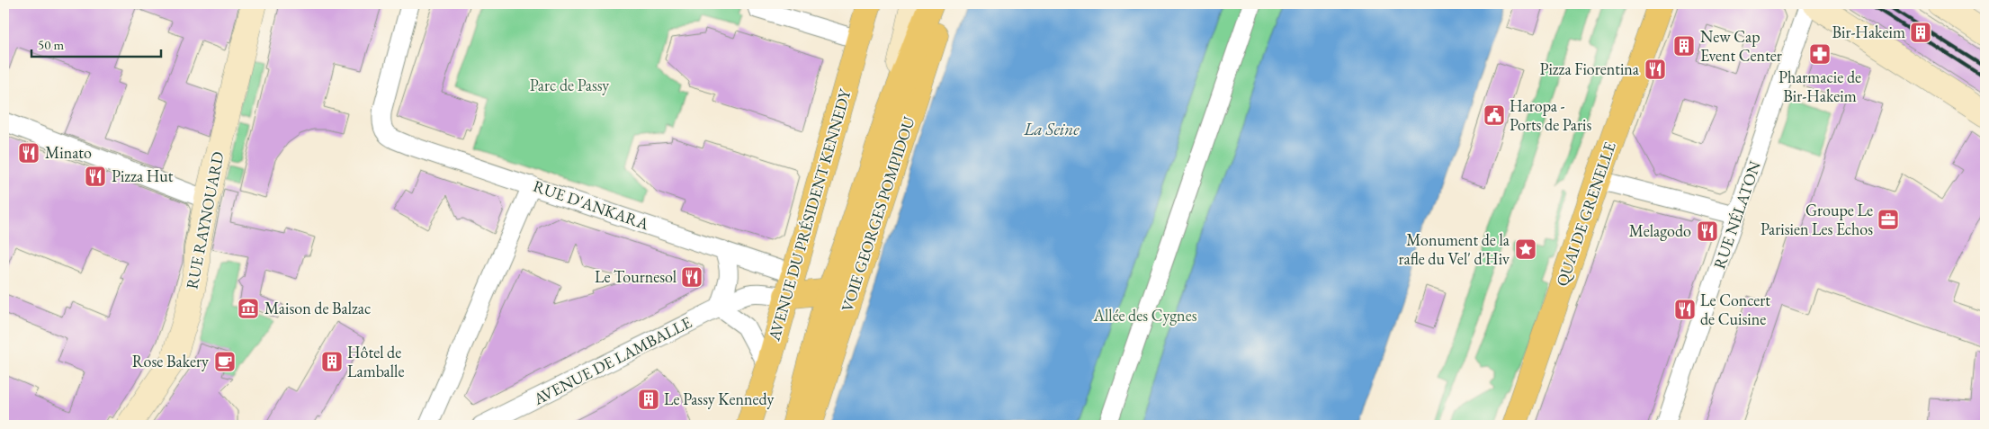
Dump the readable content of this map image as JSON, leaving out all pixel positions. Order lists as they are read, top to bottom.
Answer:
{
  "streets": {
    "main road": ["VOIE GEORGES POMPIDOU", "QUAI DE GRENELLE", "AVENUE DU PRÉSIDENT KENNEDY"],
    "street": [
      "RUE D'ANKARA",
      "RUE NÉLATON",
      "RUE RAYNOUARD",
      "AVENUE DE LAMBALLE"
    ]
  },
  "crossings": [
    ["RUE D'ANKARA", "AVENUE DU PRÉSIDENT KENNEDY"],
    ["RUE D'ANKARA", "AVENUE DE LAMBALLE"],
    ["AVENUE DU PRÉSIDENT KENNEDY", "AVENUE DE LAMBALLE"]
  ],
  "water": ["La Seine"],
  "parks": ["Parc de Passy", "Allée des Cygnes"],
  "places": {
    "building": [
      "Bir-Hakeim",
      "New Cap Event Center",
      "Hôtel de Lamballe",
      "Le Passy Kennedy"
    ],
    "pharmacy": ["Pharmacie de Bir-Hakeim"],
    "restaurant": [
      "Pizza Fiorentina",
      "Minato",
      "Pizza Hut",
      "Melagodo",
      "Le Tournesol",
      "Le Concert de Cuisine"
    ],
    "public building": ["Haropa - Ports de Paris"],
    "office": ["Groupe Le Parisien Les Echos"],
    "place": ["Monument de la rafle du Vel' d'Hiv"],
    "museum": ["Maison de Balzac"],
    "cafe": ["Rose Bakery"]
  },
  "scale_bar": "50 m"
}
